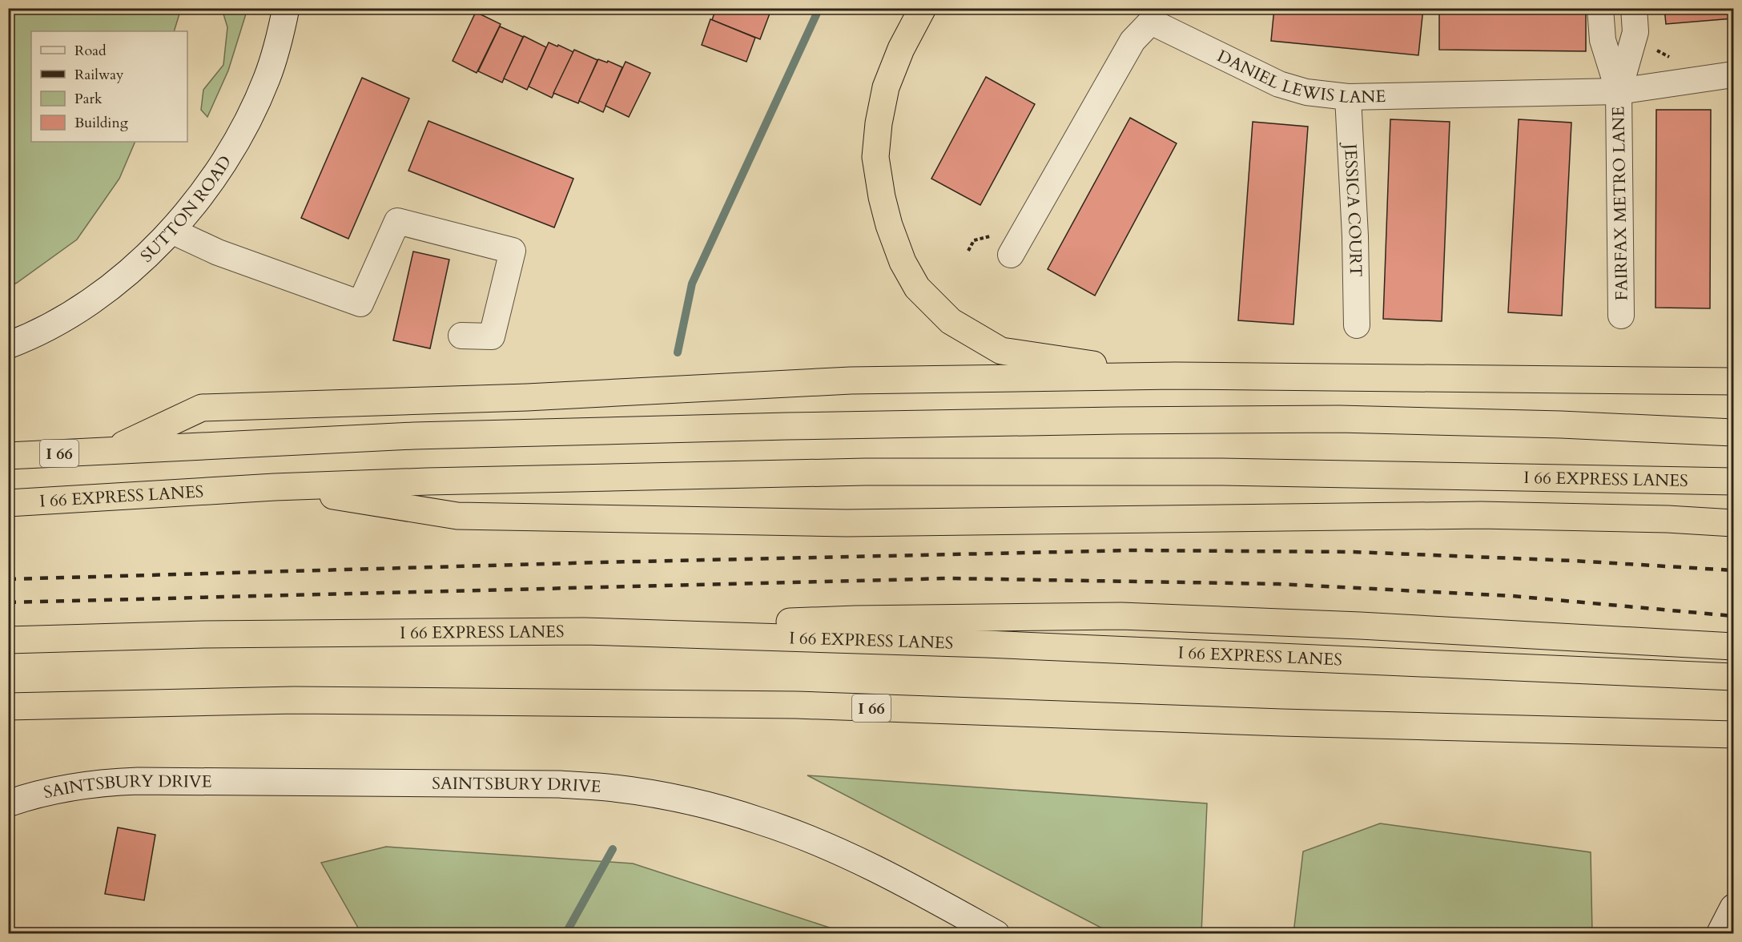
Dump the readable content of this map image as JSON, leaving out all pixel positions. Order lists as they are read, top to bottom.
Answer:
{
  "streets": {
    "highway": ["I 66", "I 66 EXPRESS LANES"],
    "street": [
      "DANIEL LEWIS LANE",
      "FAIRFAX METRO LANE",
      "SUTTON ROAD",
      "JESSICA COURT",
      "SAINTSBURY DRIVE"
    ]
  },
  "crossings": [
    ["DANIEL LEWIS LANE", "FAIRFAX METRO LANE"],
    ["DANIEL LEWIS LANE", "JESSICA COURT"]
  ],
  "legend": [
    "Road",
    "Railway",
    "Park",
    "Building"
  ]
}
